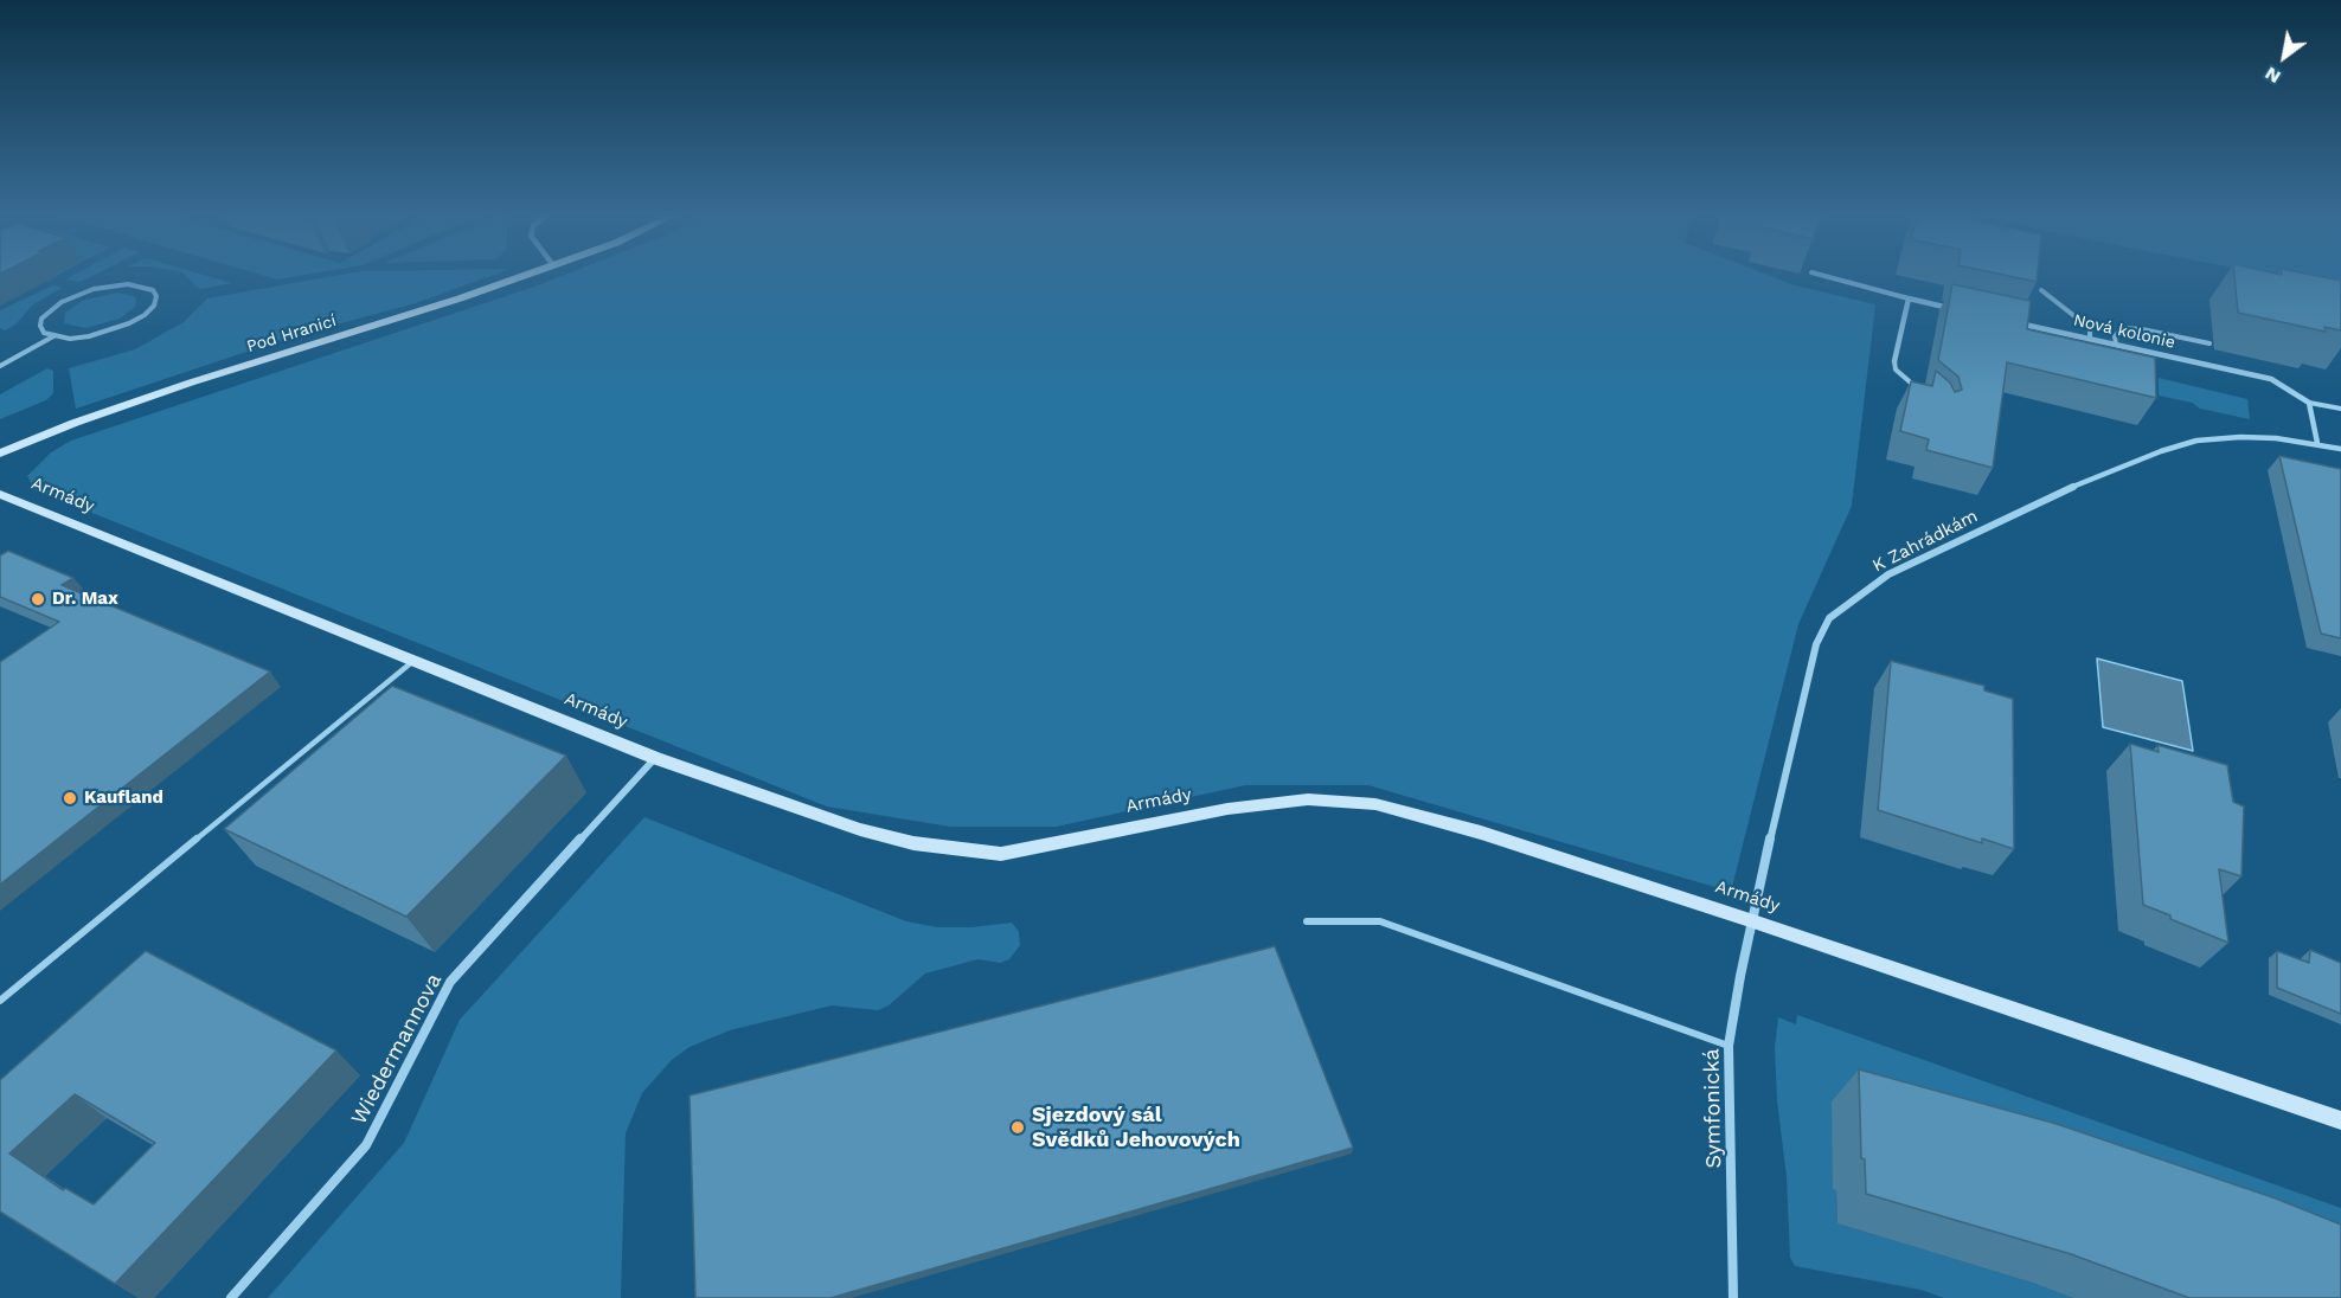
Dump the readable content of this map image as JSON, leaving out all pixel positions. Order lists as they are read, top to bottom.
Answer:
{
  "streets": {
    "street": [
      "Nová kolonie",
      "Pod Hranicí",
      "Armády",
      "K Zahrádkám",
      "Wiedermannova",
      "Symfonická"
    ]
  },
  "crossings": [
    ["Armády", "K Zahrádkám"],
    ["Armády", "Wiedermannova"],
    ["Armády", "Symfonická"],
    ["K Zahrádkám", "Symfonická"]
  ],
  "places": ["Dr. Max", "Kaufland", "Sjezdový sál Svědků Jehovových"],
  "north": "bottom left"
}
